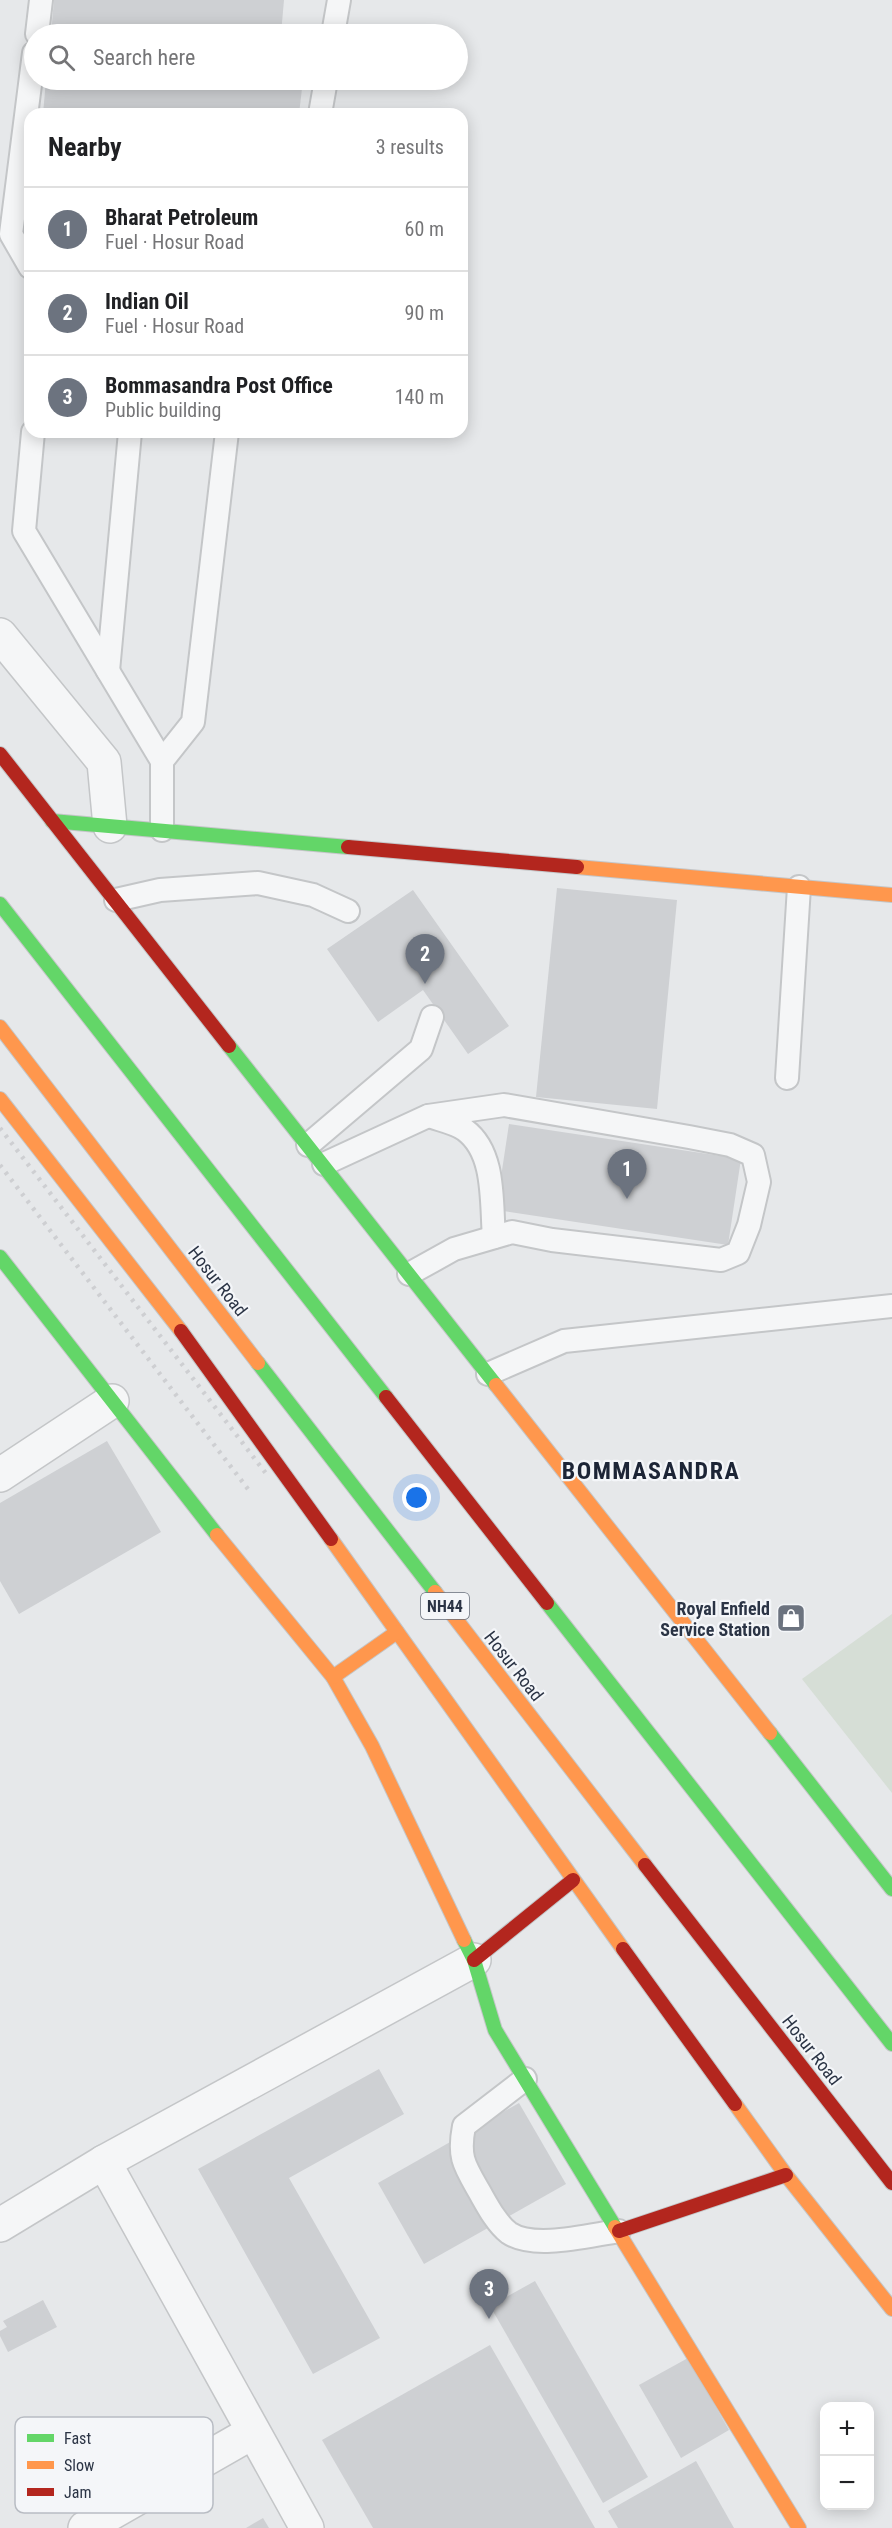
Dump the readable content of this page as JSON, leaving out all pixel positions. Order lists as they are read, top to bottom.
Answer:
{
  "streets": {
    "main road": ["Hosur Road", "NH44"]
  },
  "districts": ["BOMMASANDRA"],
  "places": {
    "shop": ["Royal Enfield Service Station"]
  },
  "legend": ["Fast", "Slow", "Jam"],
  "page": {
    "search": "Search here",
    "heading": ["Nearby", "3 results"],
    "list": [
      {
        "mark": "1",
        "name": "Bharat Petroleum",
        "note": "Fuel · Hosur Road",
        "value": "60 m"
      },
      {
        "mark": "2",
        "name": "Indian Oil",
        "note": "Fuel · Hosur Road",
        "value": "90 m"
      },
      {
        "mark": "3",
        "name": "Bommasandra Post Office",
        "note": "Public building",
        "value": "140 m"
      }
    ],
    "pins": ["2", "1", "3"],
    "map_buttons": ["+", "−"]
  }
}
